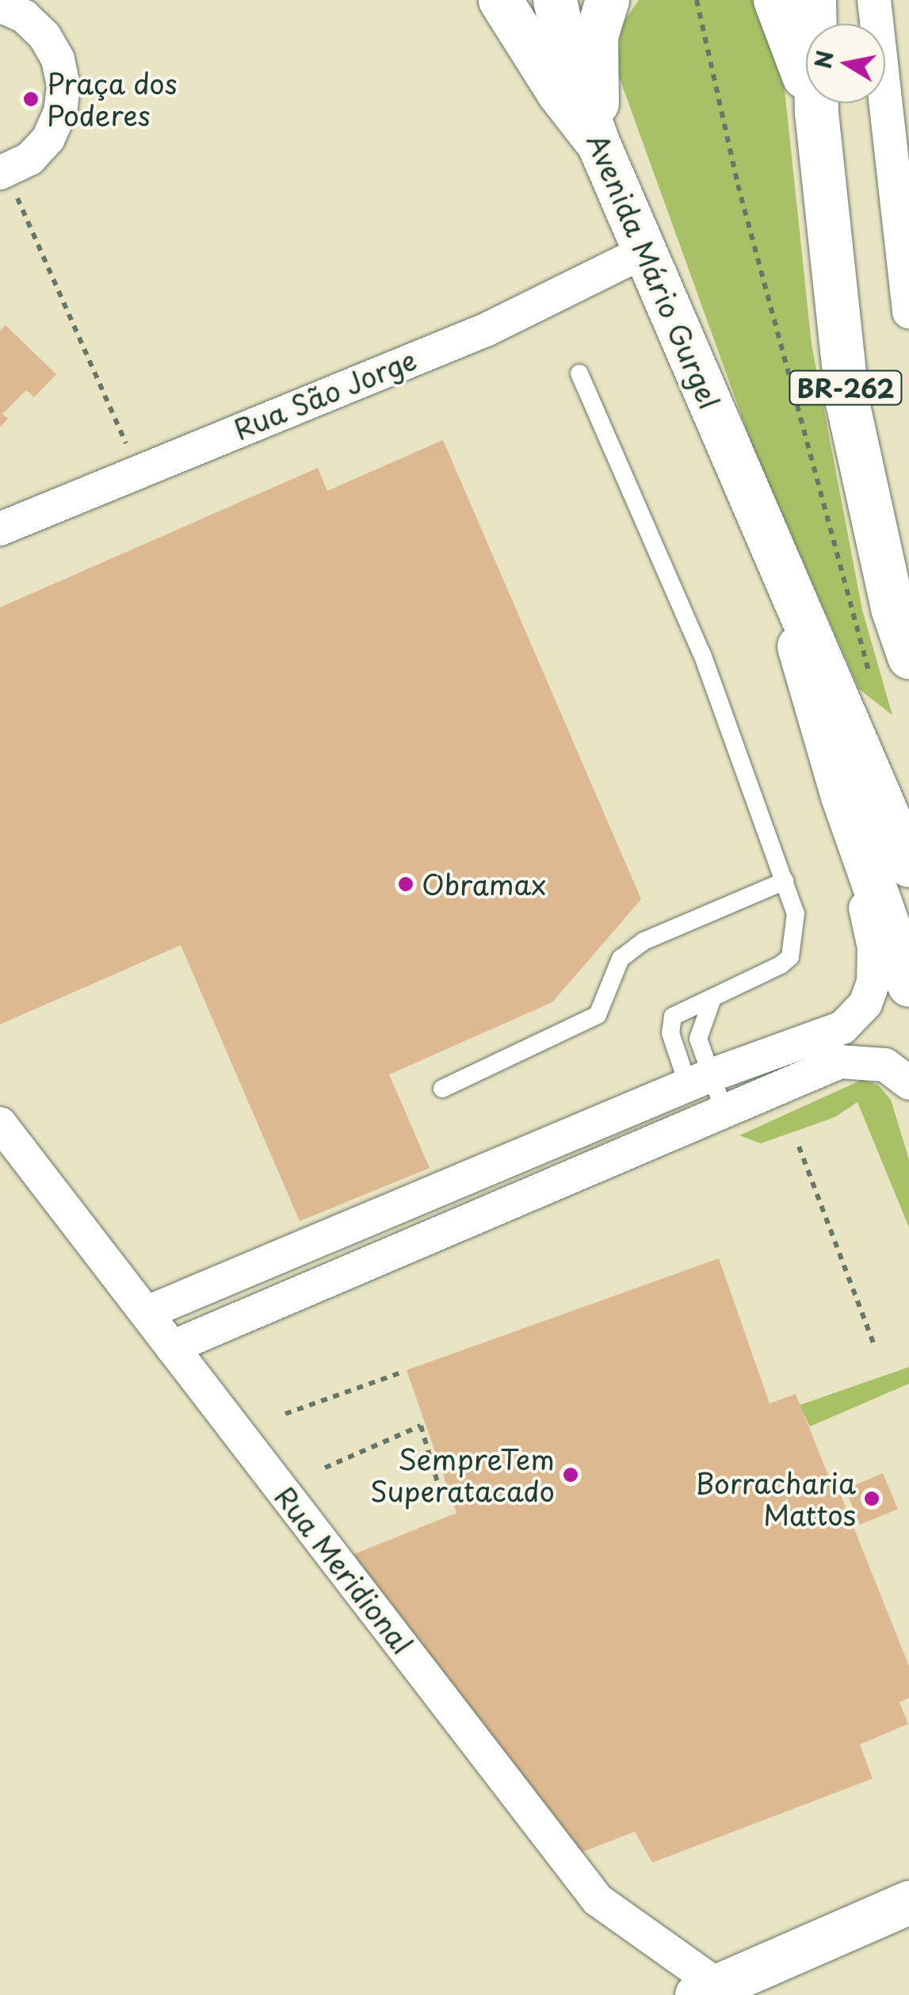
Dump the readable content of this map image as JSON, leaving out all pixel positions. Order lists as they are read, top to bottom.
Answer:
{
  "streets": {
    "main road": ["Avenida Mário Gurgel", "BR-262"],
    "street": ["Rua São Jorge", "Rua Meridional"]
  },
  "crossings": [
    ["Avenida Mário Gurgel", "Rua São Jorge"]
  ],
  "places": [
    "Praça dos Poderes",
    "Obramax",
    "SempreTem Superatacado",
    "Borracharia Mattos"
  ],
  "north": "left"
}
